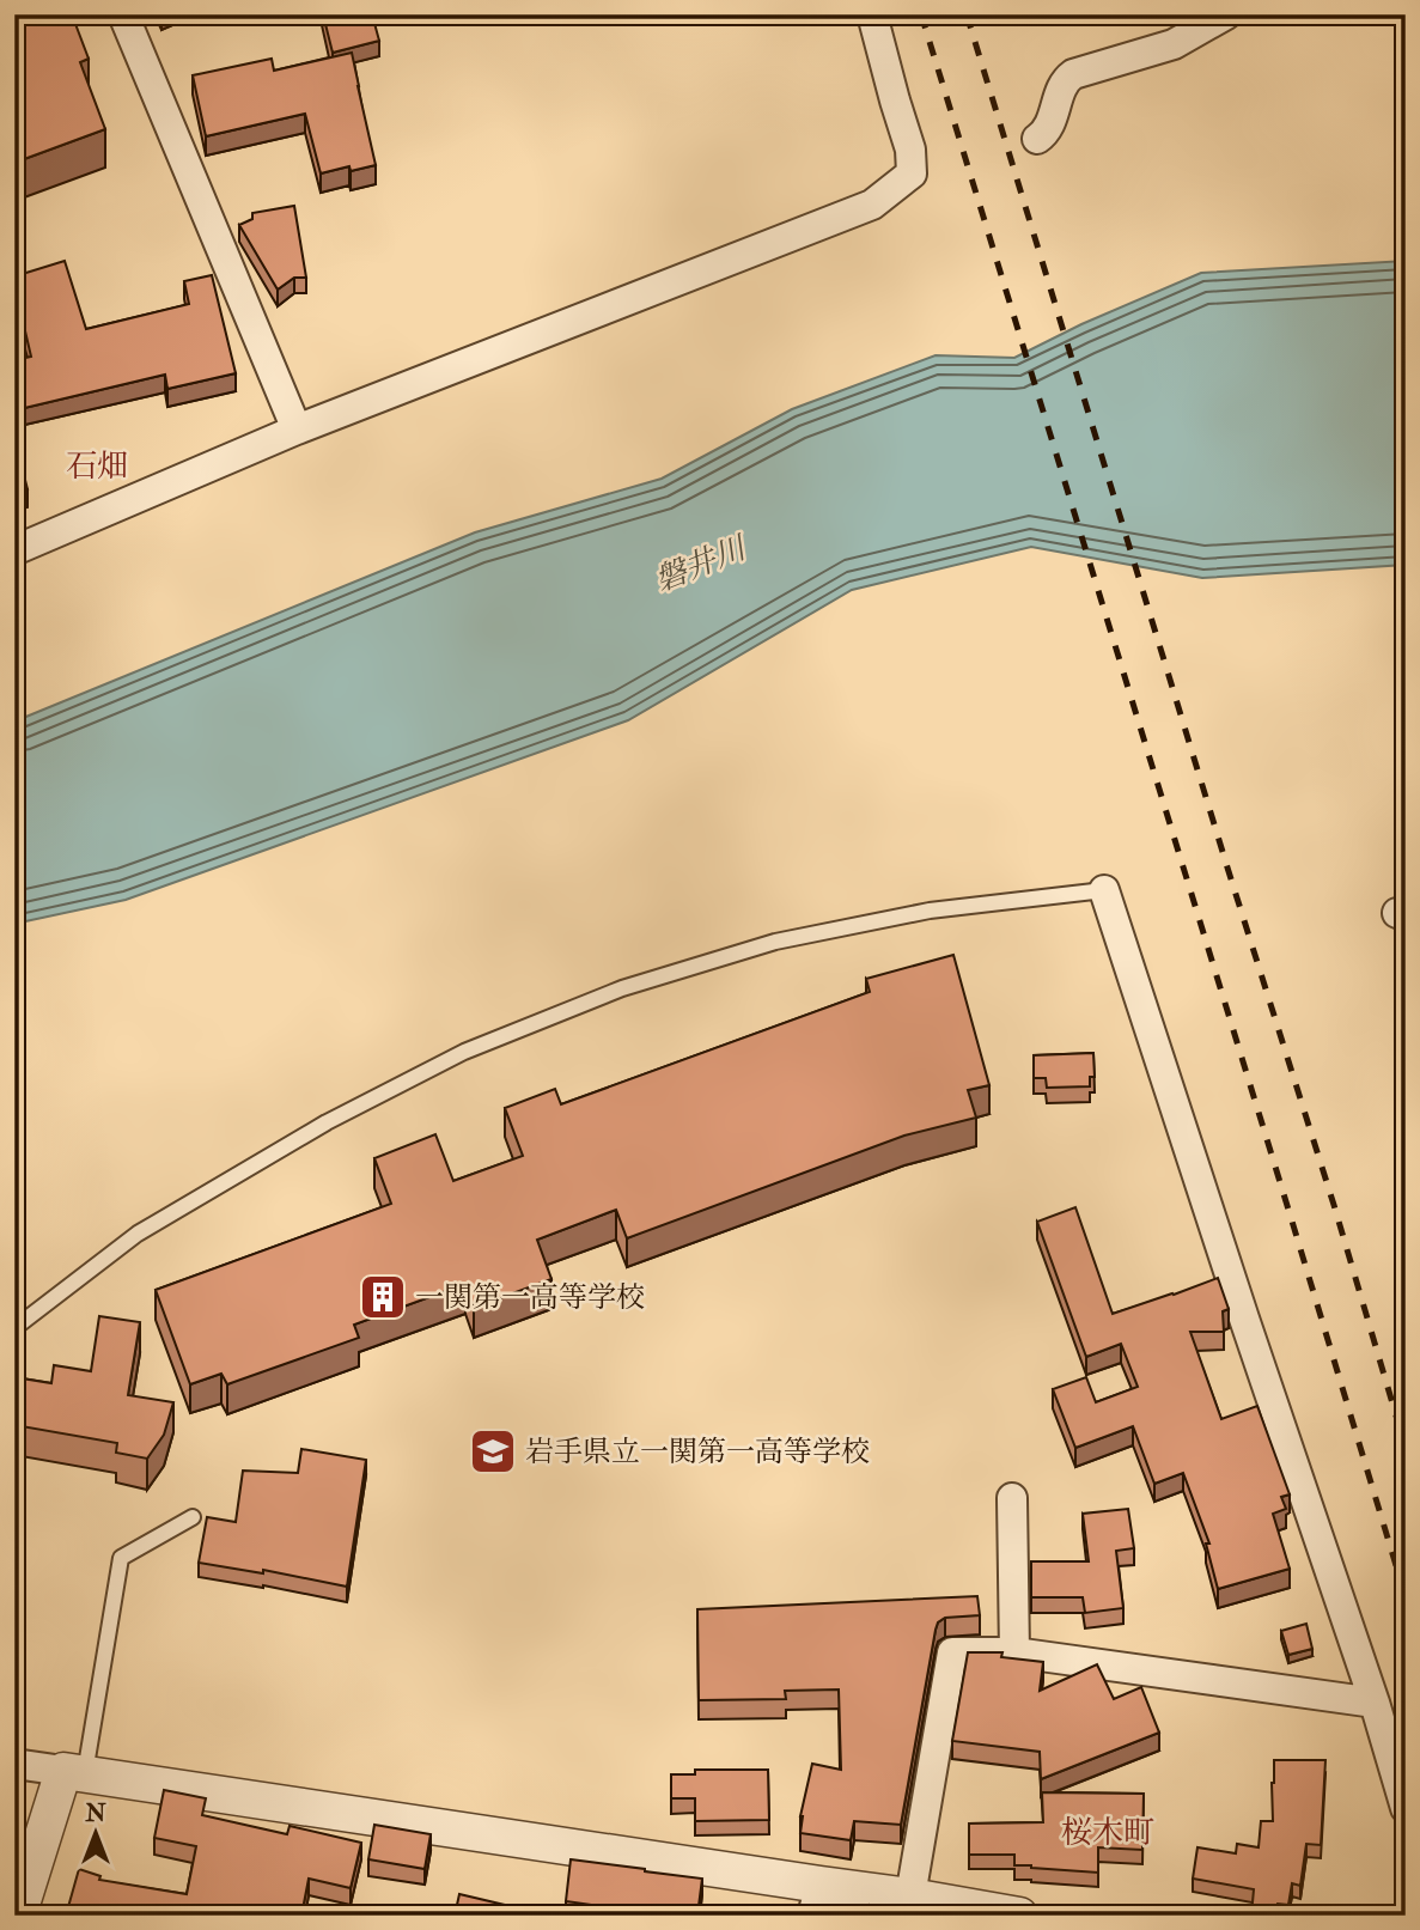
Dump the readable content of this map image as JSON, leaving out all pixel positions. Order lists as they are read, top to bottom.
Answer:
{
  "districts": ["石畑", "桜木町"],
  "water": ["磐井川"],
  "places": {
    "building": ["一関第一高等学校"],
    "school or university": ["岩手県立一関第一高等学校"]
  },
  "north": "top"
}
